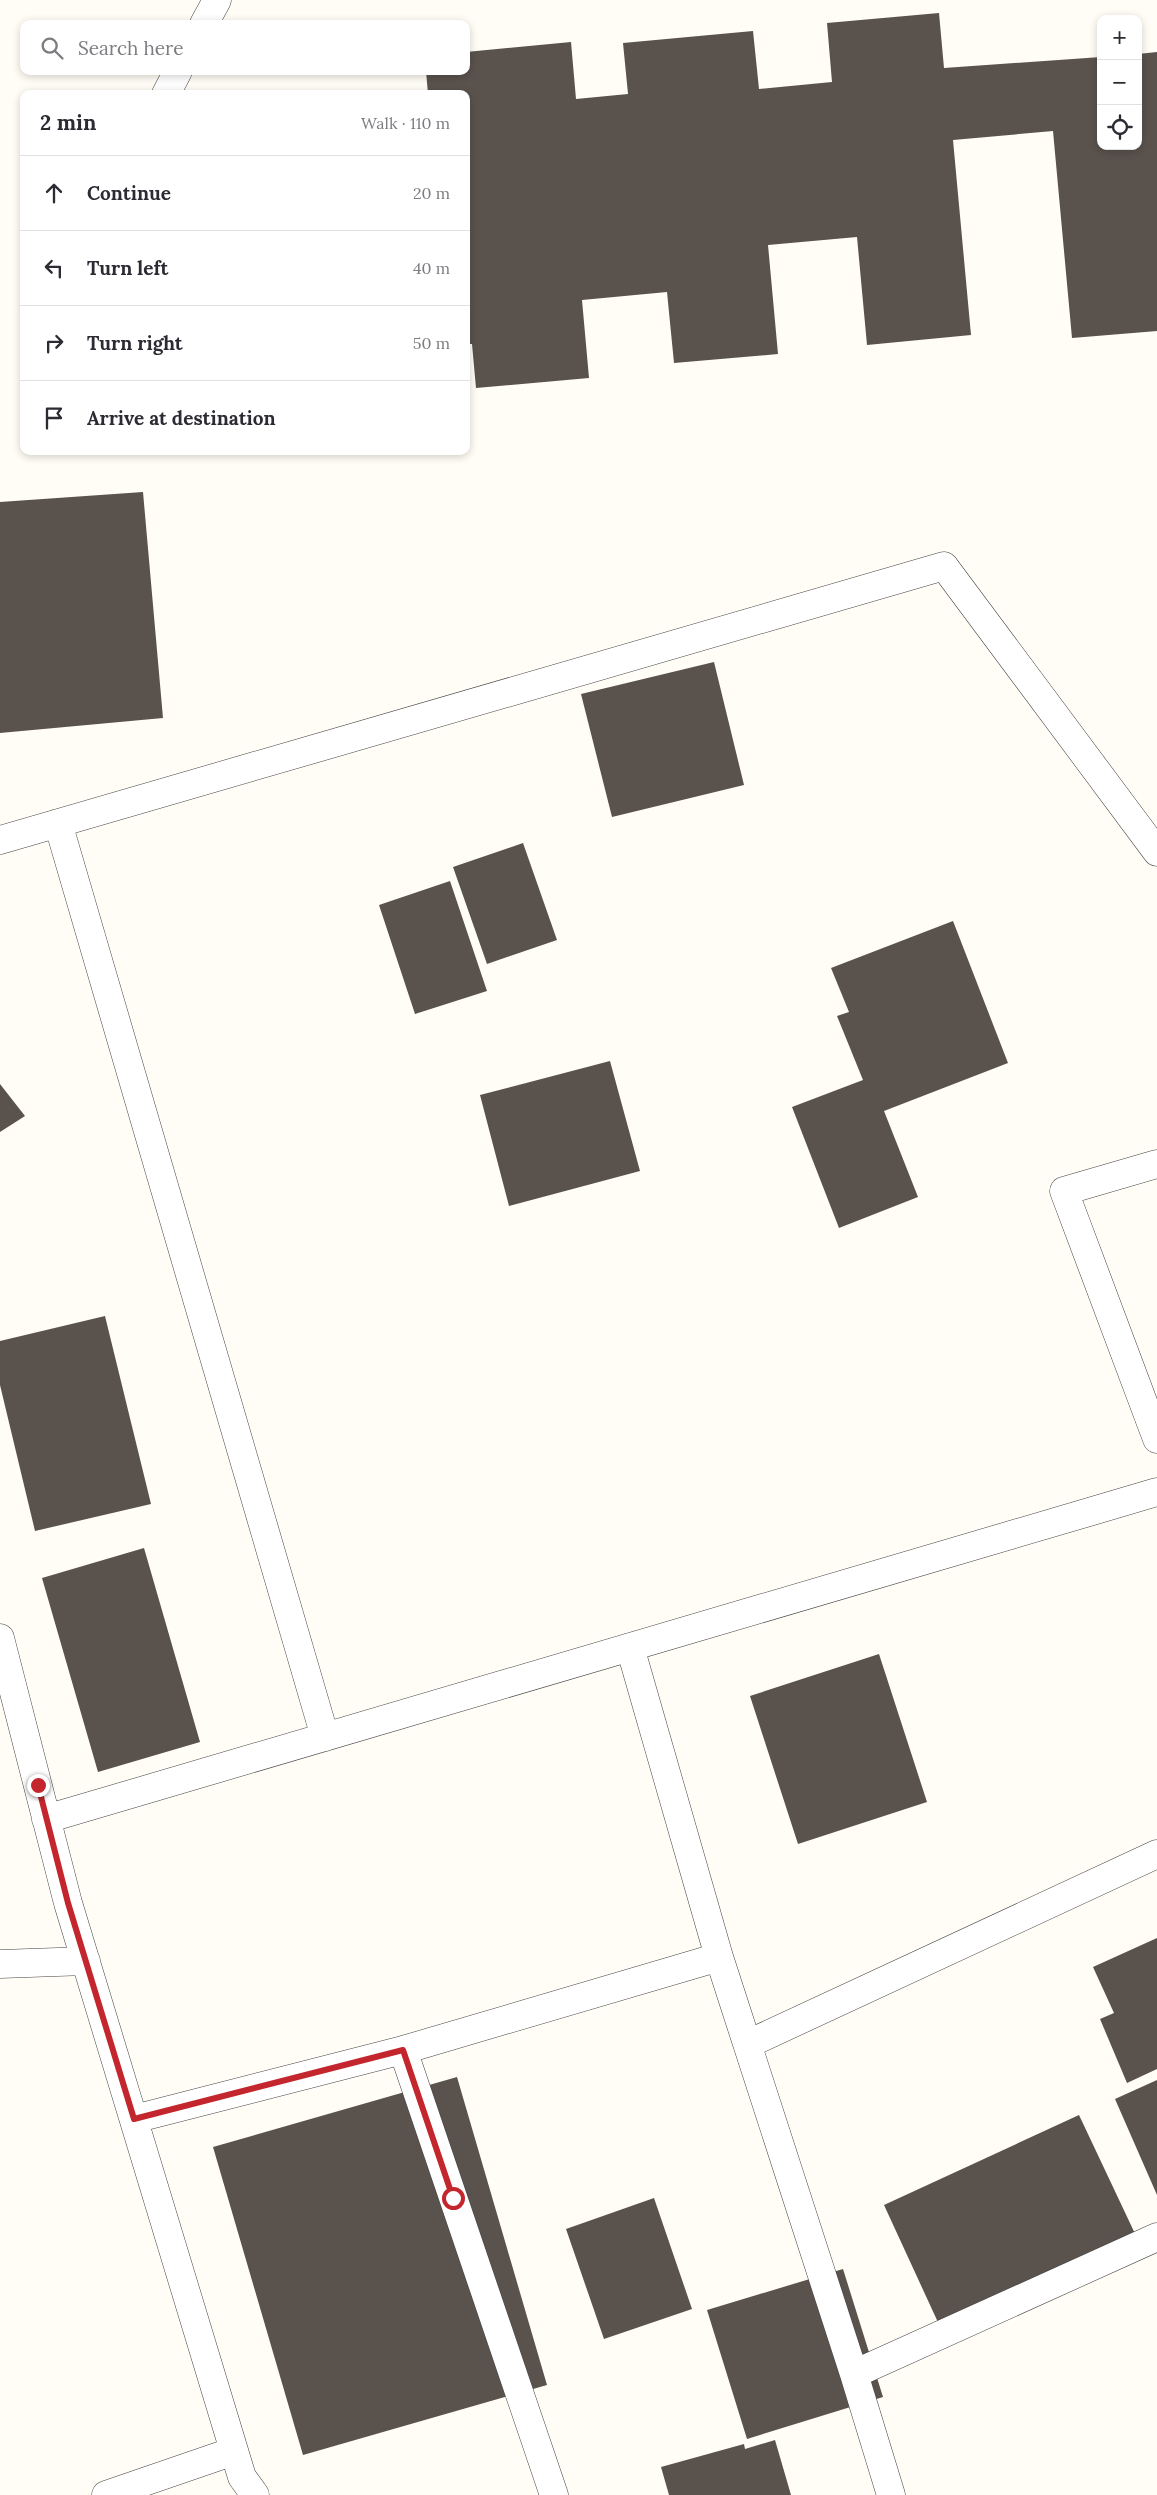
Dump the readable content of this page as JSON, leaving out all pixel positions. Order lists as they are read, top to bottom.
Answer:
{
  "page": {
    "map_buttons": ["+", "−"],
    "search": "Search here",
    "heading": ["2 min", "Walk · 110 m"],
    "list": [
      ["Continue", "20 m"],
      ["Turn left", "40 m"],
      ["Turn right", "50 m"],
      "Arrive at destination"
    ]
  }
}
